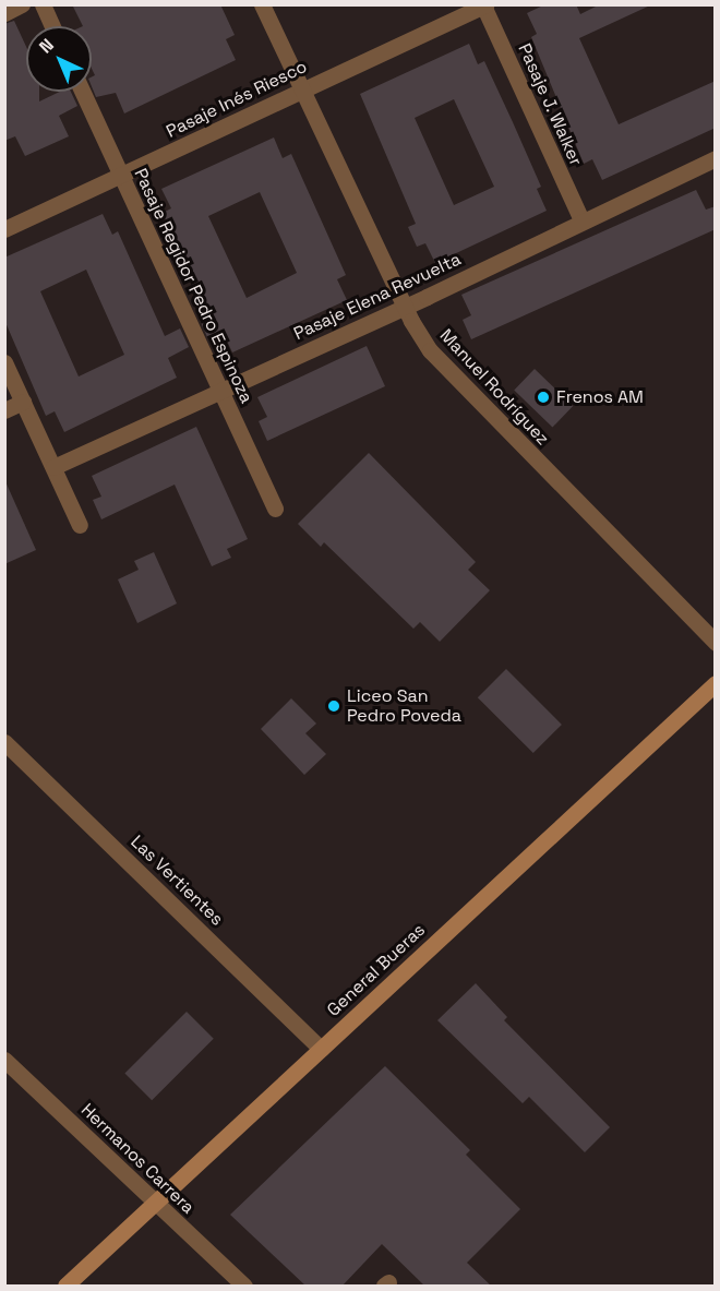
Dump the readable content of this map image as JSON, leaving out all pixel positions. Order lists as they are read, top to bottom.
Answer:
{
  "streets": {
    "main road": ["General Bueras"],
    "street": [
      "Pasaje Inés Riesco",
      "Pasaje J. Walker",
      "Pasaje Regidor Pedro Espinoza",
      "Pasaje Elena Revuelta",
      "Manuel Rodríguez",
      "Las Vertientes",
      "Hermanos Carrera"
    ]
  },
  "crossings": [
    ["Pasaje Inés Riesco", "Pasaje J. Walker"],
    ["Pasaje Inés Riesco", "Pasaje Regidor Pedro Espinoza"],
    ["Pasaje Inés Riesco", "Manuel Rodríguez"],
    ["Pasaje J. Walker", "Pasaje Elena Revuelta"],
    ["Pasaje Regidor Pedro Espinoza", "Pasaje Elena Revuelta"],
    ["Pasaje Elena Revuelta", "Manuel Rodríguez"],
    ["Las Vertientes", "General Bueras"],
    ["General Bueras", "Hermanos Carrera"]
  ],
  "places": ["Frenos AM", "Liceo San Pedro Poveda"],
  "north": "top left"
}
